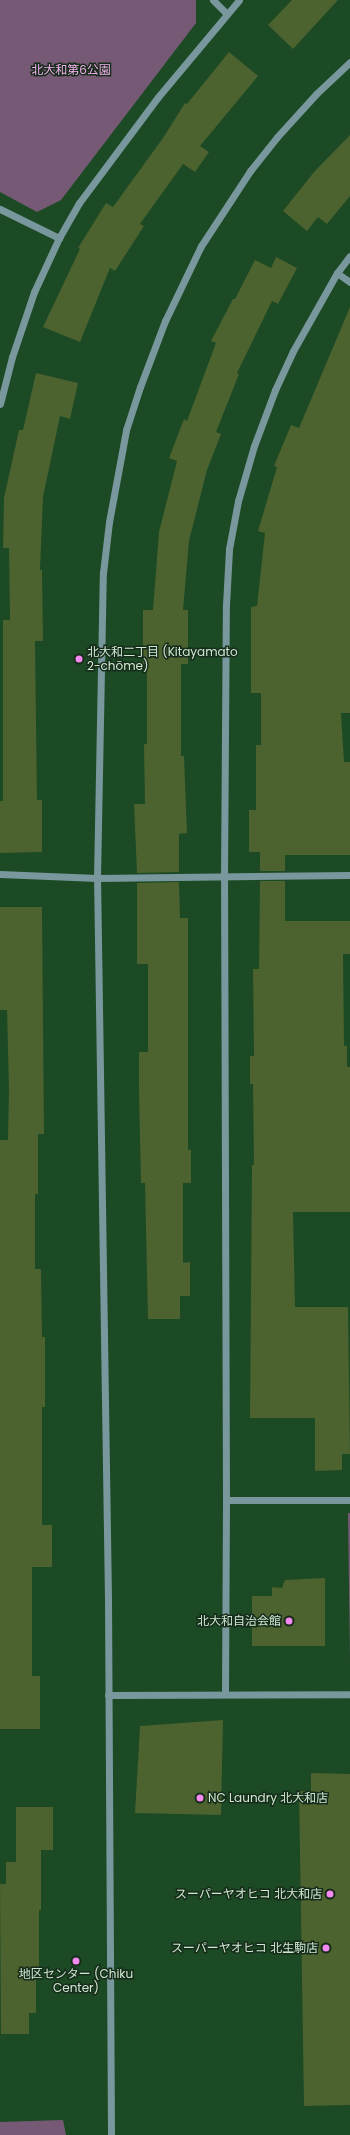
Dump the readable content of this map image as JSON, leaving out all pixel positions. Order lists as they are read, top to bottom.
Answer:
{
  "parks": ["北大和第6公園"],
  "places": [
    "北大和二丁目 (Kitayamato 2-chōme)",
    "北大和自治会館",
    "NC Laundry 北大和店",
    "スーパーヤオヒコ 北大和店",
    "スーパーヤオヒコ 北生駒店",
    "地区センター (Chiku Center)"
  ]
}
